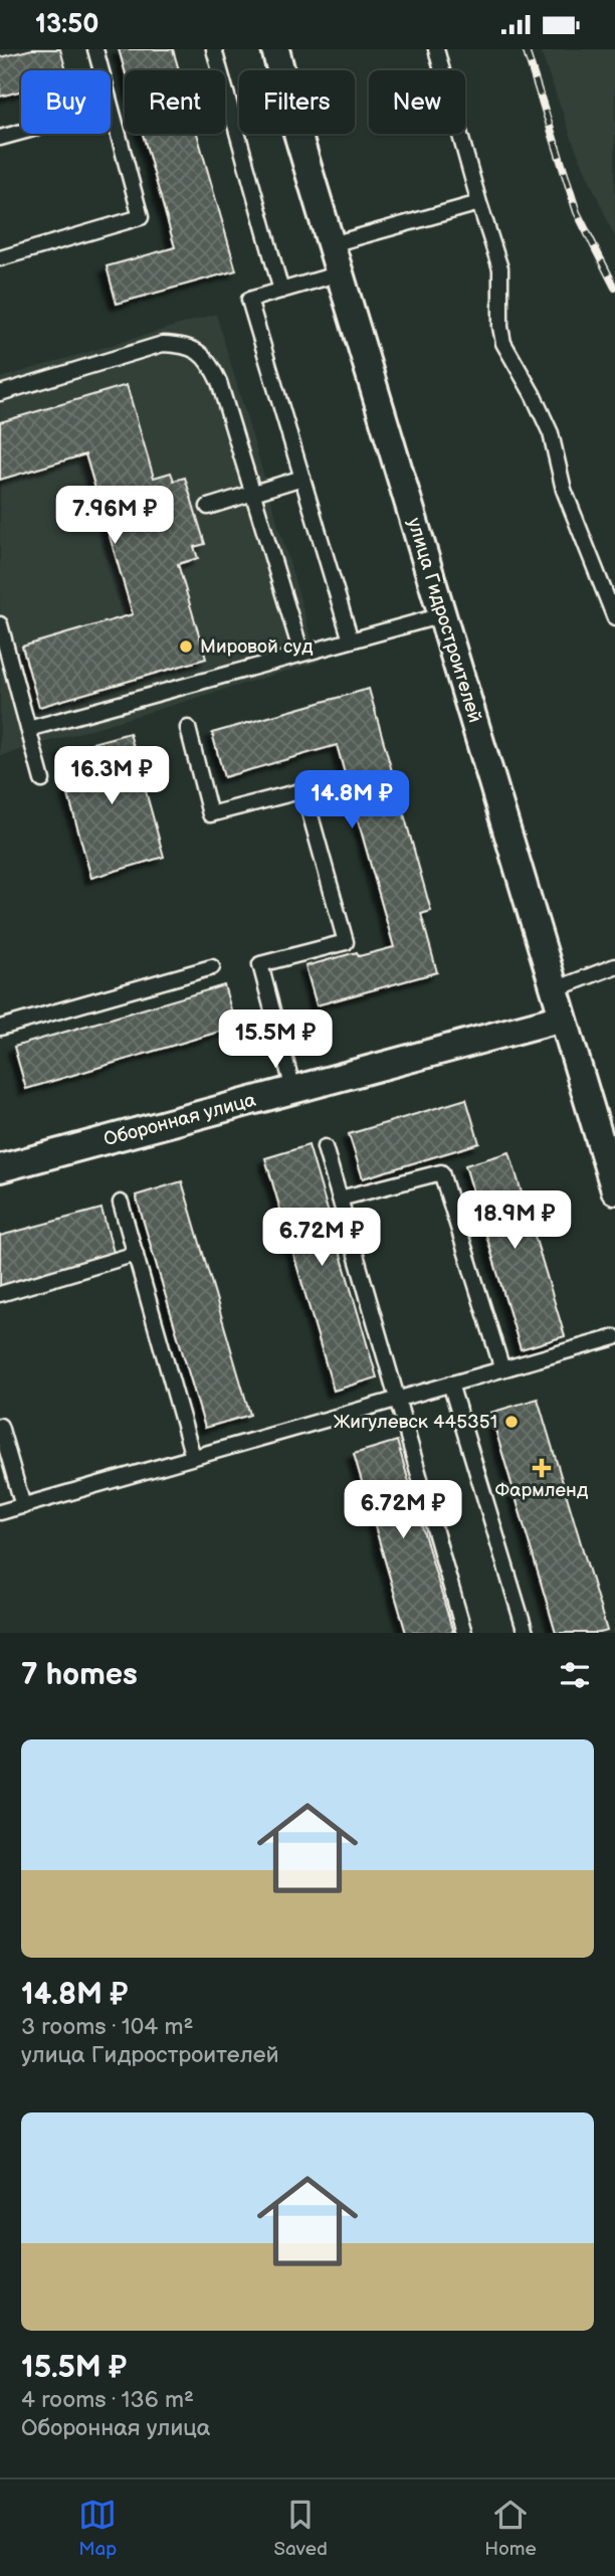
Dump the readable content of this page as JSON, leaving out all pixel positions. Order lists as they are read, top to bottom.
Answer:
{
  "streets": {
    "street": ["улица Гидростроителей", "Оборонная улица"]
  },
  "crossings": [
    ["улица Гидростроителей", "Оборонная улица"]
  ],
  "places": {
    "other": ["Мировой суд", "Жигулевск 445351"],
    "health": ["Фармленд"]
  },
  "page": {
    "status": "13:50",
    "chip": [
      "Buy",
      "Rent",
      "Filters",
      "New"
    ],
    "price": [
      "7.96M ₽",
      "16.3M ₽",
      "14.8M ₽",
      "15.5M ₽",
      "18.9M ₽",
      "6.72M ₽",
      "6.72M ₽"
    ],
    "heading": "7 homes",
    "list": [
      {
        "name": "14.8M ₽",
        "note": "3 rooms · 104 m² · улица Гидростроителей"
      },
      {
        "name": "15.5M ₽",
        "note": "4 rooms · 136 m² · Оборонная улица"
      }
    ],
    "tabs": ["Map", "Saved", "Home"]
  }
}
